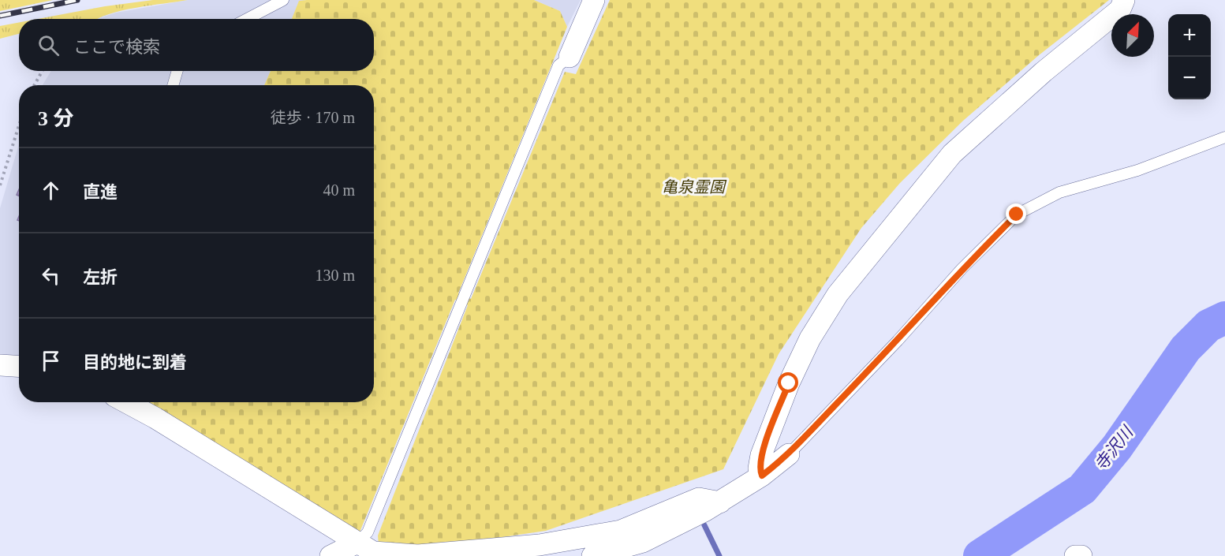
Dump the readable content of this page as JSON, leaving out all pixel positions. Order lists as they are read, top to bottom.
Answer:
{
  "water": ["寺沢川"],
  "parks": ["亀泉霊園"],
  "north": "top right",
  "page": {
    "map_buttons": ["+", "−"],
    "search": "ここで検索",
    "heading": ["3 分", "徒歩 · 170 m"],
    "list": [
      ["直進", "40 m"],
      ["左折", "130 m"],
      "目的地に到着"
    ]
  }
}
